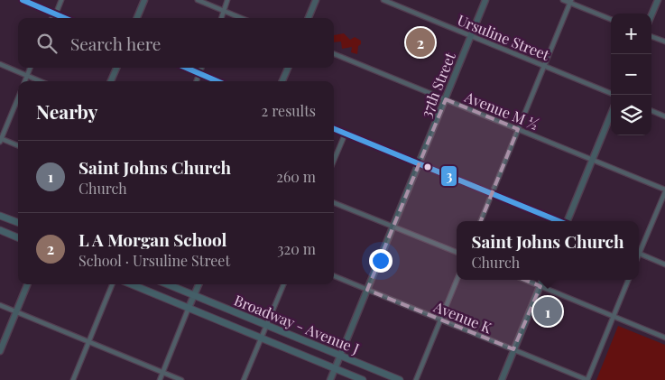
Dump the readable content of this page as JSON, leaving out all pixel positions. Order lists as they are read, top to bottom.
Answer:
{
  "streets": {
    "main road": ["37th Street", "Broadway - Avenue J"],
    "street": ["Ursuline Street", "Avenue M ½", "Avenue K"]
  },
  "crossings": [
    ["Ursuline Street", "37th Street"],
    ["37th Street", "Avenue M ½"],
    ["37th Street", "Avenue K"],
    ["37th Street", "Broadway - Avenue J"]
  ],
  "lines": ["transit line 3"],
  "page": {
    "map_buttons": ["+", "−"],
    "search": "Search here",
    "pins": ["2", "1"],
    "heading": ["Nearby", "2 results"],
    "list": [
      {
        "mark": "1",
        "name": "Saint Johns Church",
        "note": "Church",
        "value": "260 m"
      },
      {
        "mark": "2",
        "name": "L A Morgan School",
        "note": "School · Ursuline Street",
        "value": "320 m"
      }
    ],
    "popup": ["Saint Johns Church", "Church"]
  }
}
